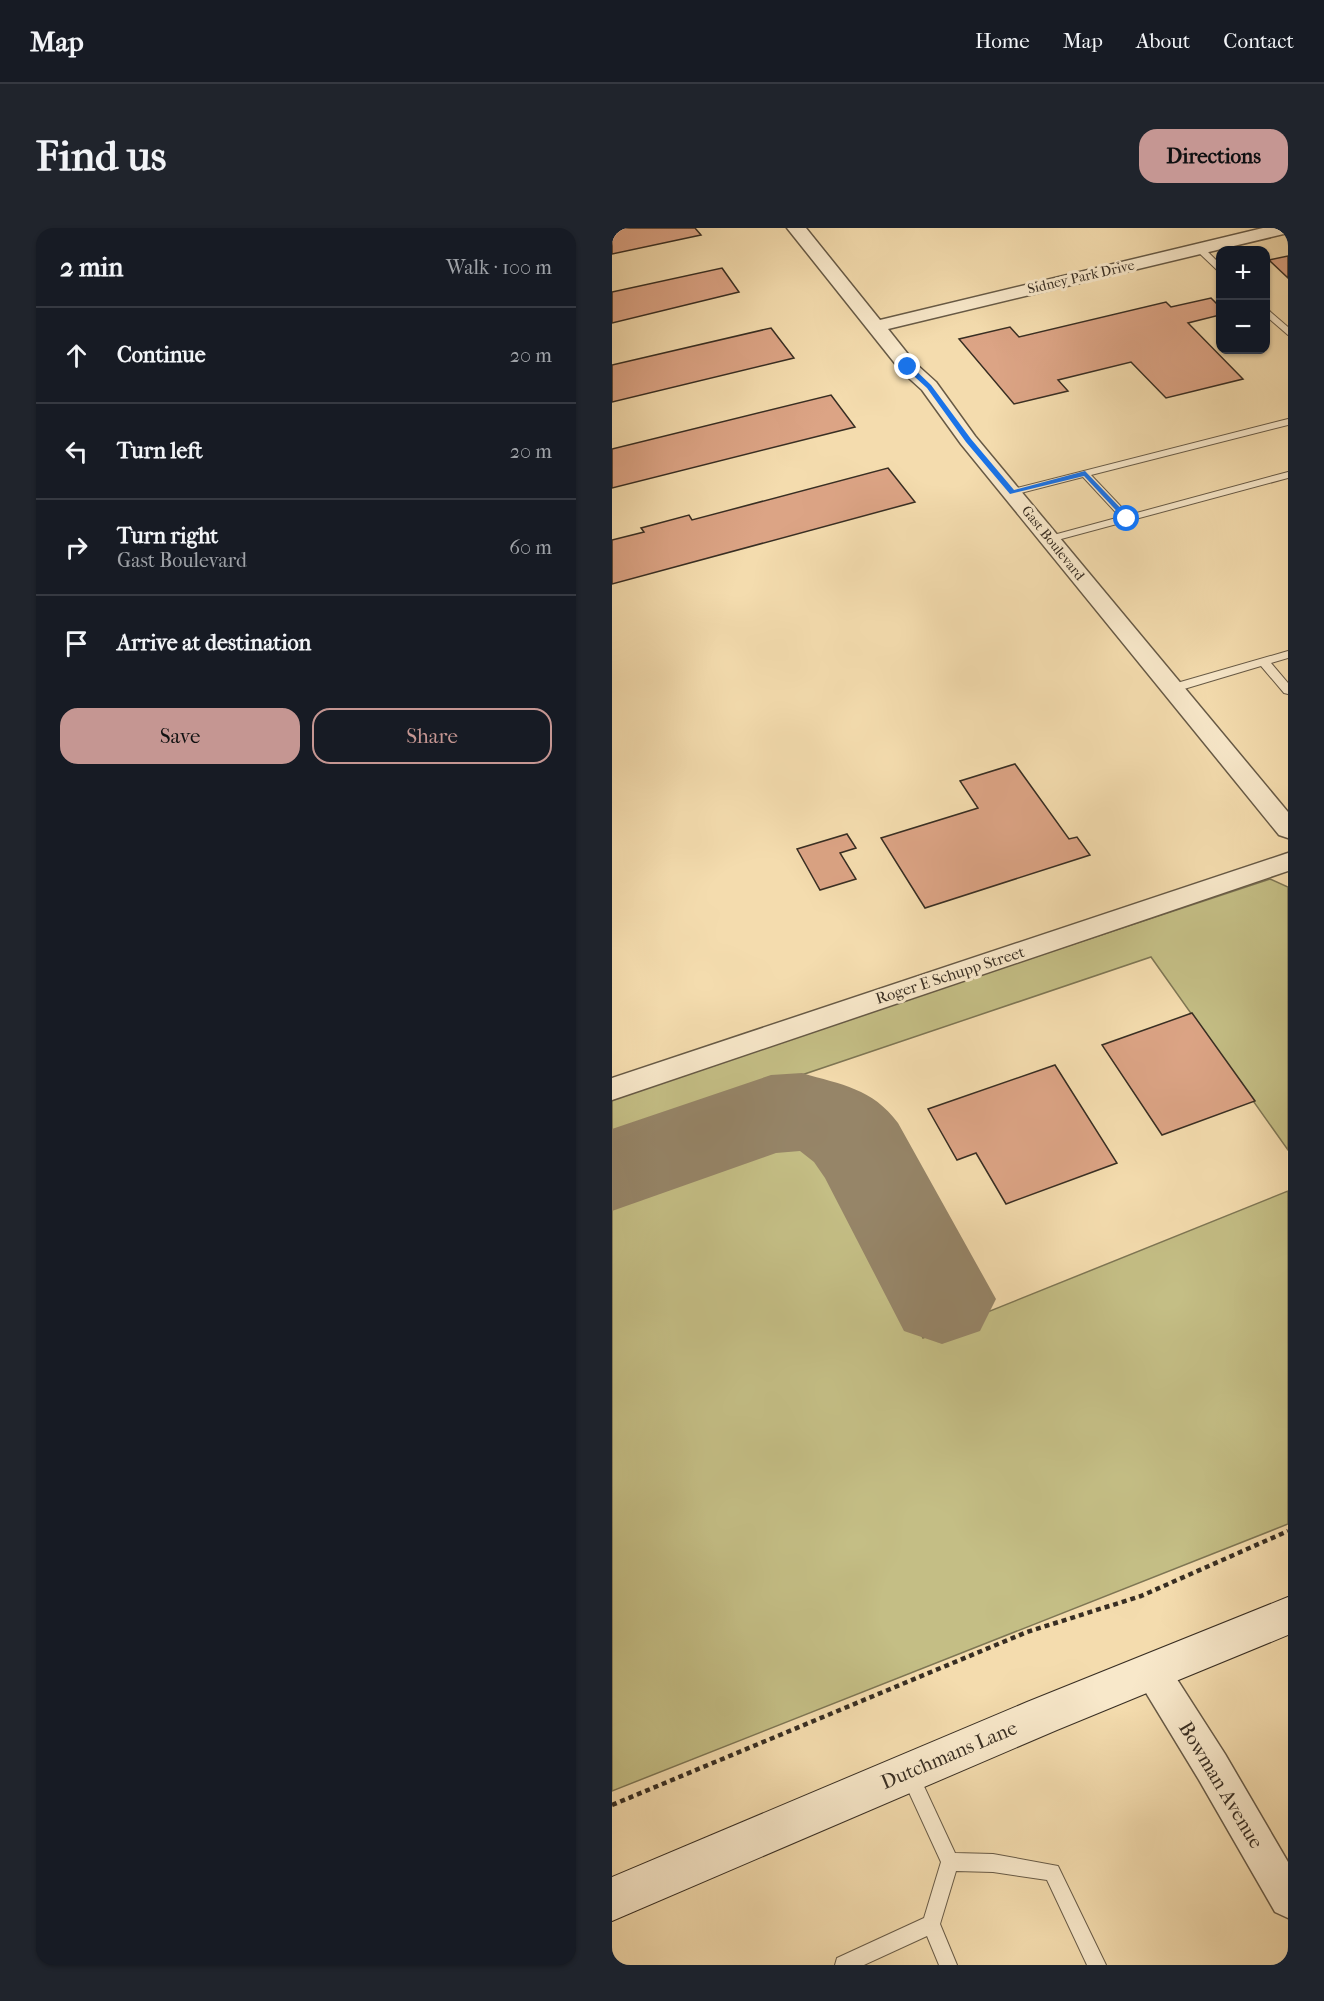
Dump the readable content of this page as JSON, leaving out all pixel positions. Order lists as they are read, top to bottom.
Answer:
{
  "streets": {
    "main road": ["Dutchmans Lane"],
    "street": [
      "Sidney Park Drive",
      "Gast Boulevard",
      "Roger E Schupp Street",
      "Bowman Avenue"
    ]
  },
  "crossings": [
    ["Sidney Park Drive", "Gast Boulevard"],
    ["Dutchmans Lane", "Bowman Avenue"]
  ],
  "page": {
    "header": "Map",
    "nav": [
      "Home",
      "Map",
      "About",
      "Contact"
    ],
    "buttons": [
      "Directions",
      ["Save", "Share"]
    ],
    "title": "Find us",
    "heading": ["2 min", "Walk · 100 m"],
    "map_buttons": ["+", "−"],
    "list": [
      ["Continue", "20 m"],
      ["Turn left", "20 m"],
      ["Turn right", "Gast Boulevard", "60 m"],
      "Arrive at destination"
    ]
  }
}
